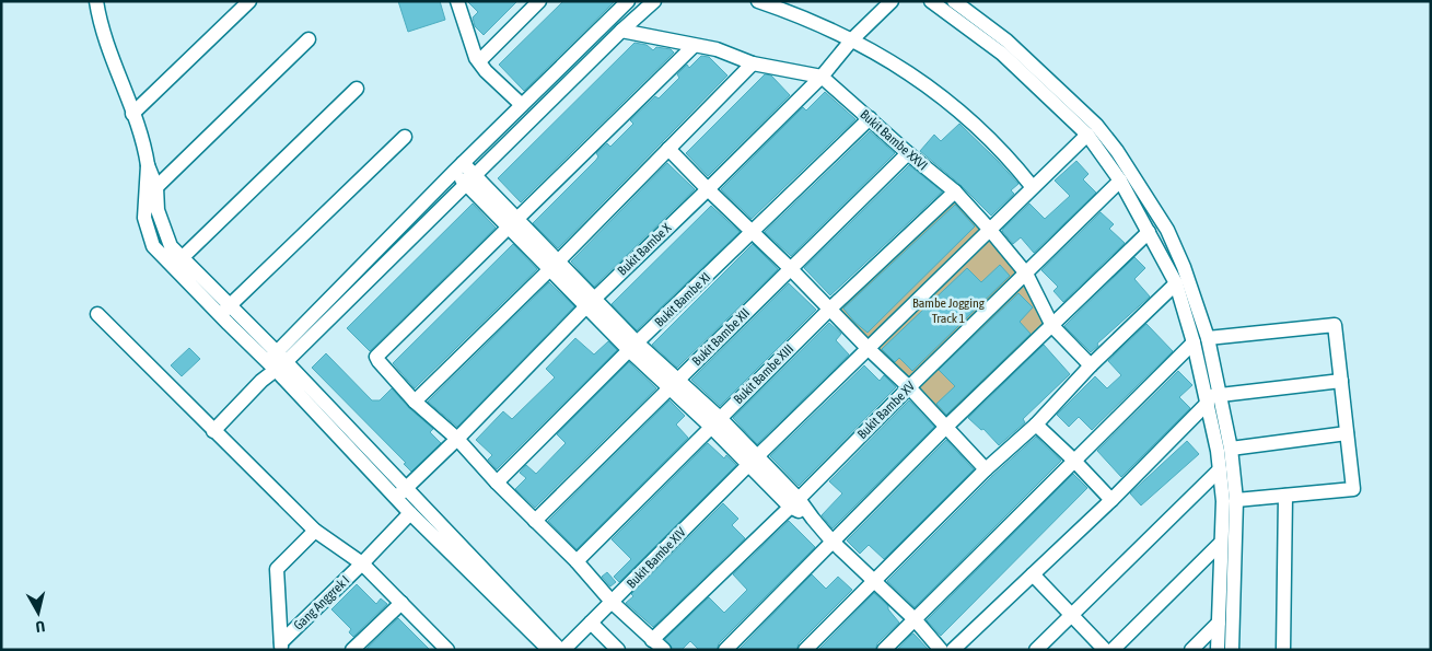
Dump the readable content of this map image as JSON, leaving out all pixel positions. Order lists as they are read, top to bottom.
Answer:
{
  "streets": {
    "street": [
      "Bukit Bambe XXVI",
      "Bukit Bambe X",
      "Bukit Bambe XI",
      "Bukit Bambe XII",
      "Bukit Bambe XIII",
      "Bukit Bambe XV",
      "Bukit Bambe XIV",
      "Gang Anggrek I"
    ]
  },
  "crossings": [
    ["Bukit Bambe XXVI", "Bukit Bambe X"],
    ["Bukit Bambe XXVI", "Bukit Bambe XI"],
    ["Bukit Bambe XXVI", "Bukit Bambe XII"],
    ["Bukit Bambe XXVI", "Bukit Bambe XIII"],
    ["Bukit Bambe XXVI", "Bukit Bambe XV"],
    ["Bukit Bambe XXVI", "Bukit Bambe XIV"]
  ],
  "parks": ["Bambe Jogging Track 1"],
  "north": "bottom"
}
